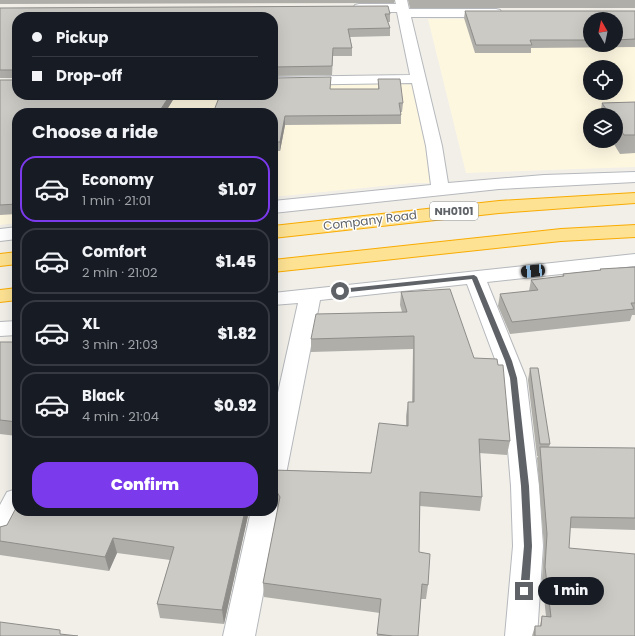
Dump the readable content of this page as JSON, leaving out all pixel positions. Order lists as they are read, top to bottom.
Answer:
{
  "streets": {
    "highway": ["NH0101", "Company Road"]
  },
  "north": "top",
  "page": {
    "banner": ["Pickup", "Drop-off"],
    "heading": "Choose a ride",
    "list": [
      {
        "name": "Economy",
        "note": "1 min · 21:01",
        "value": "$1.07"
      },
      {
        "name": "Comfort",
        "note": "2 min · 21:02",
        "value": "$1.45"
      },
      {
        "name": "XL",
        "note": "3 min · 21:03",
        "value": "$1.82"
      },
      {
        "name": "Black",
        "note": "4 min · 21:04",
        "value": "$0.92"
      }
    ],
    "buttons": "Confirm",
    "bubble": "1 min"
  }
}
